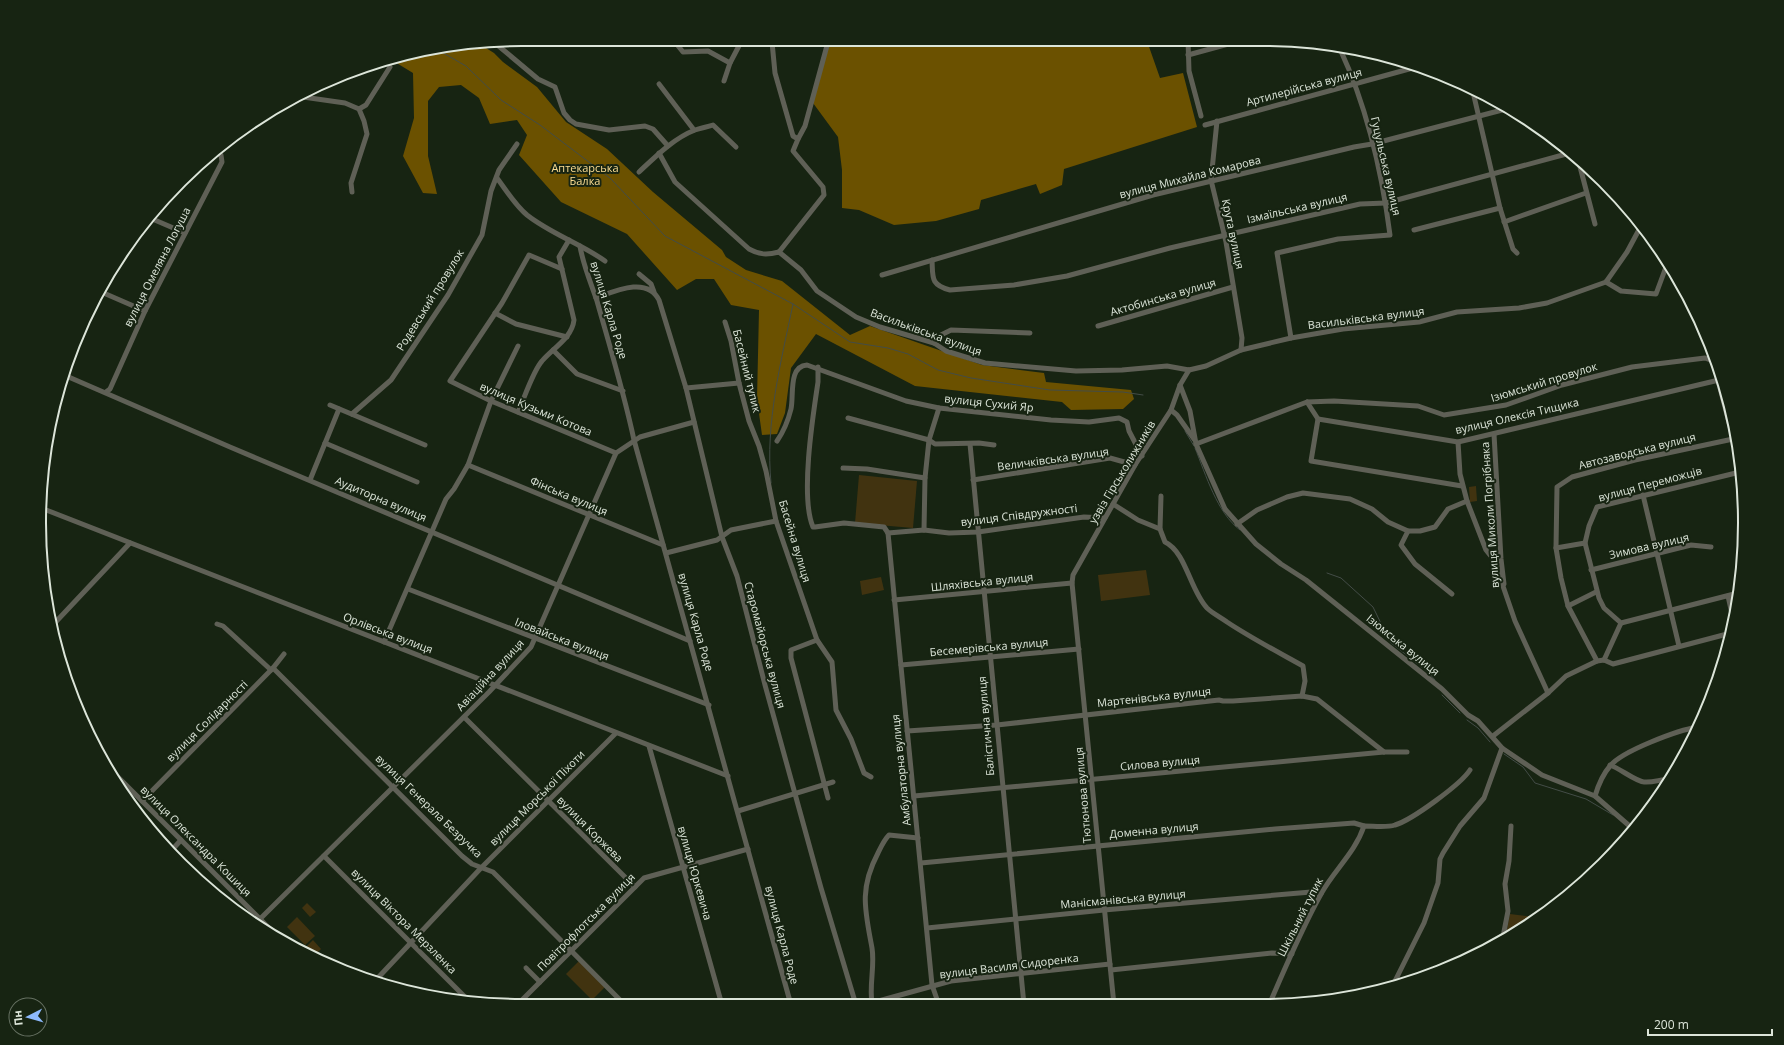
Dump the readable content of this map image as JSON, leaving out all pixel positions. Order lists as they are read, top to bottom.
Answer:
{
  "streets": {
    "street": [
      "Артилерійська вулиця",
      "Гуцульська вулиця",
      "вулиця Михайла Комарова",
      "Ізмаїльська вулиця",
      "Крута вулиця",
      "вулиця Омеляна Логуша",
      "Актобинська вулиця",
      "Родевський провулок",
      "вулиця Карла Роде",
      "Васильківська вулиця",
      "Басейний тупик",
      "Ізюмський провулок",
      "вулиця Сухий Яр",
      "вулиця Кузьми Котова",
      "вулиця Олексія Тищика",
      "Автозаводська вулиця",
      "Величківська вулиця",
      "узвіз Гірськолижників",
      "вулиця Переможців",
      "Фінська вулиця",
      "Аудиторна вулиця",
      "вулиця Співдружності",
      "вулиця Миколи Погрібняка",
      "Басейна вулиця",
      "Зимова вулиця",
      "Шляхівська вулиця",
      "Орлівська вулиця",
      "Іловайська вулиця",
      "Старомайорська вулиця",
      "Ізюмська вулиця",
      "Бесемерівська вулиця",
      "Авіаційна вулиця",
      "Мартенівська вулиця",
      "вулиця Солідарності",
      "Балістична вулиця",
      "Силова вулиця",
      "Амбулаторна вулиця",
      "Тютюнова вулиця",
      "вулиця Морської Піхоти",
      "вулиця Генерала Безручка",
      "вулиця Коржева",
      "Доменна вулиця",
      "вулиця Олександра Кошиця",
      "вулиця Юркевича",
      "Манісманівська вулиця",
      "Шкільний тупик",
      "вулиця Віктора Мерзленка",
      "Повітрофлотська вулиця",
      "вулиця Василя Сидоренка"
    ]
  },
  "crossings": [
    ["Артилерійська вулиця", "Гуцульська вулиця"],
    ["Артилерійська вулиця", "Крута вулиця"],
    ["Гуцульська вулиця", "вулиця Михайла Комарова"],
    ["Гуцульська вулиця", "Ізмаїльська вулиця"],
    ["Гуцульська вулиця", "Васильківська вулиця"],
    ["вулиця Михайла Комарова", "Ізмаїльська вулиця"],
    ["вулиця Михайла Комарова", "Крута вулиця"],
    ["Ізмаїльська вулиця", "Крута вулиця"],
    ["Крута вулиця", "Актобинська вулиця"],
    ["Крута вулиця", "Васильківська вулиця"],
    ["вулиця Омеляна Логуша", "Аудиторна вулиця"],
    ["вулиця Карла Роде", "Фінська вулиця"],
    ["вулиця Карла Роде", "Аудиторна вулиця"],
    ["вулиця Карла Роде", "Орлівська вулиця"],
    ["вулиця Карла Роде", "Іловайська вулиця"],
    ["вулиця Карла Роде", "Авіаційна вулиця"],
    ["вулиця Карла Роде", "Повітрофлотська вулиця"],
    ["Васильківська вулиця", "узвіз Гірськолижників"],
    ["Басейний тупик", "Басейна вулиця"],
    ["Ізюмський провулок", "Ізюмська вулиця"],
    ["вулиця Сухий Яр", "узвіз Гірськолижників"],
    ["вулиця Кузьми Котова", "Авіаційна вулиця"],
    ["вулиця Олексія Тищика", "вулиця Миколи Погрібняка"],
    ["Величківська вулиця", "узвіз Гірськолижників"],
    ["Величківська вулиця", "Балістична вулиця"],
    ["узвіз Гірськолижників", "вулиця Співдружності"],
    ["узвіз Гірськолижників", "Шляхівська вулиця"],
    ["узвіз Гірськолижників", "Ізюмська вулиця"],
    ["узвіз Гірськолижників", "Тютюнова вулиця"],
    ["вулиця Переможців", "Зимова вулиця"],
    ["Фінська вулиця", "Авіаційна вулиця"],
    ["Аудиторна вулиця", "Авіаційна вулиця"],
    ["вулиця Співдружності", "Балістична вулиця"],
    ["вулиця Співдружності", "Амбулаторна вулиця"],
    ["Шляхівська вулиця", "Балістична вулиця"],
    ["Шляхівська вулиця", "Амбулаторна вулиця"],
    ["Шляхівська вулиця", "Тютюнова вулиця"],
    ["Орлівська вулиця", "Авіаційна вулиця"],
    ["Орлівська вулиця", "вулиця Морської Піхоти"],
    ["Орлівська вулиця", "вулиця Юркевича"],
    ["Іловайська вулиця", "Авіаційна вулиця"],
    ["Старомайорська вулиця", "Авіаційна вулиця"],
    ["Бесемерівська вулиця", "Балістична вулиця"],
    ["Бесемерівська вулиця", "Амбулаторна вулиця"],
    ["Бесемерівська вулиця", "Тютюнова вулиця"],
    ["Авіаційна вулиця", "вулиця Генерала Безручка"],
    ["Авіаційна вулиця", "вулиця Коржева"],
    ["Авіаційна вулиця", "вулиця Олександра Кошиця"],
    ["Авіаційна вулиця", "вулиця Віктора Мерзленка"],
    ["Мартенівська вулиця", "Балістична вулиця"],
    ["Мартенівська вулиця", "Силова вулиця"],
    ["Мартенівська вулиця", "Амбулаторна вулиця"],
    ["Мартенівська вулиця", "Тютюнова вулиця"],
    ["вулиця Солідарності", "вулиця Генерала Безручка"],
    ["вулиця Солідарності", "вулиця Олександра Кошиця"],
    ["Балістична вулиця", "Силова вулиця"],
    ["Балістична вулиця", "Доменна вулиця"],
    ["Балістична вулиця", "Манісманівська вулиця"],
    ["Балістична вулиця", "вулиця Василя Сидоренка"],
    ["Силова вулиця", "Амбулаторна вулиця"],
    ["Силова вулиця", "Тютюнова вулиця"],
    ["Амбулаторна вулиця", "Доменна вулиця"],
    ["Амбулаторна вулиця", "Манісманівська вулиця"],
    ["Амбулаторна вулиця", "вулиця Василя Сидоренка"],
    ["Тютюнова вулиця", "Доменна вулиця"],
    ["Тютюнова вулиця", "Манісманівська вулиця"],
    ["Тютюнова вулиця", "вулиця Василя Сидоренка"],
    ["вулиця Морської Піхоти", "вулиця Генерала Безручка"],
    ["вулиця Морської Піхоти", "вулиця Коржева"],
    ["вулиця Морської Піхоти", "вулиця Віктора Мерзленка"],
    ["вулиця Генерала Безручка", "Повітрофлотська вулиця"],
    ["вулиця Коржева", "Повітрофлотська вулиця"],
    ["Доменна вулиця", "Шкільний тупик"],
    ["вулиця Юркевича", "Повітрофлотська вулиця"],
    ["Манісманівська вулиця", "Шкільний тупик"]
  ],
  "parks": ["Аптекарська Балка"],
  "scale_bar": "200 m",
  "north": "left"
}
